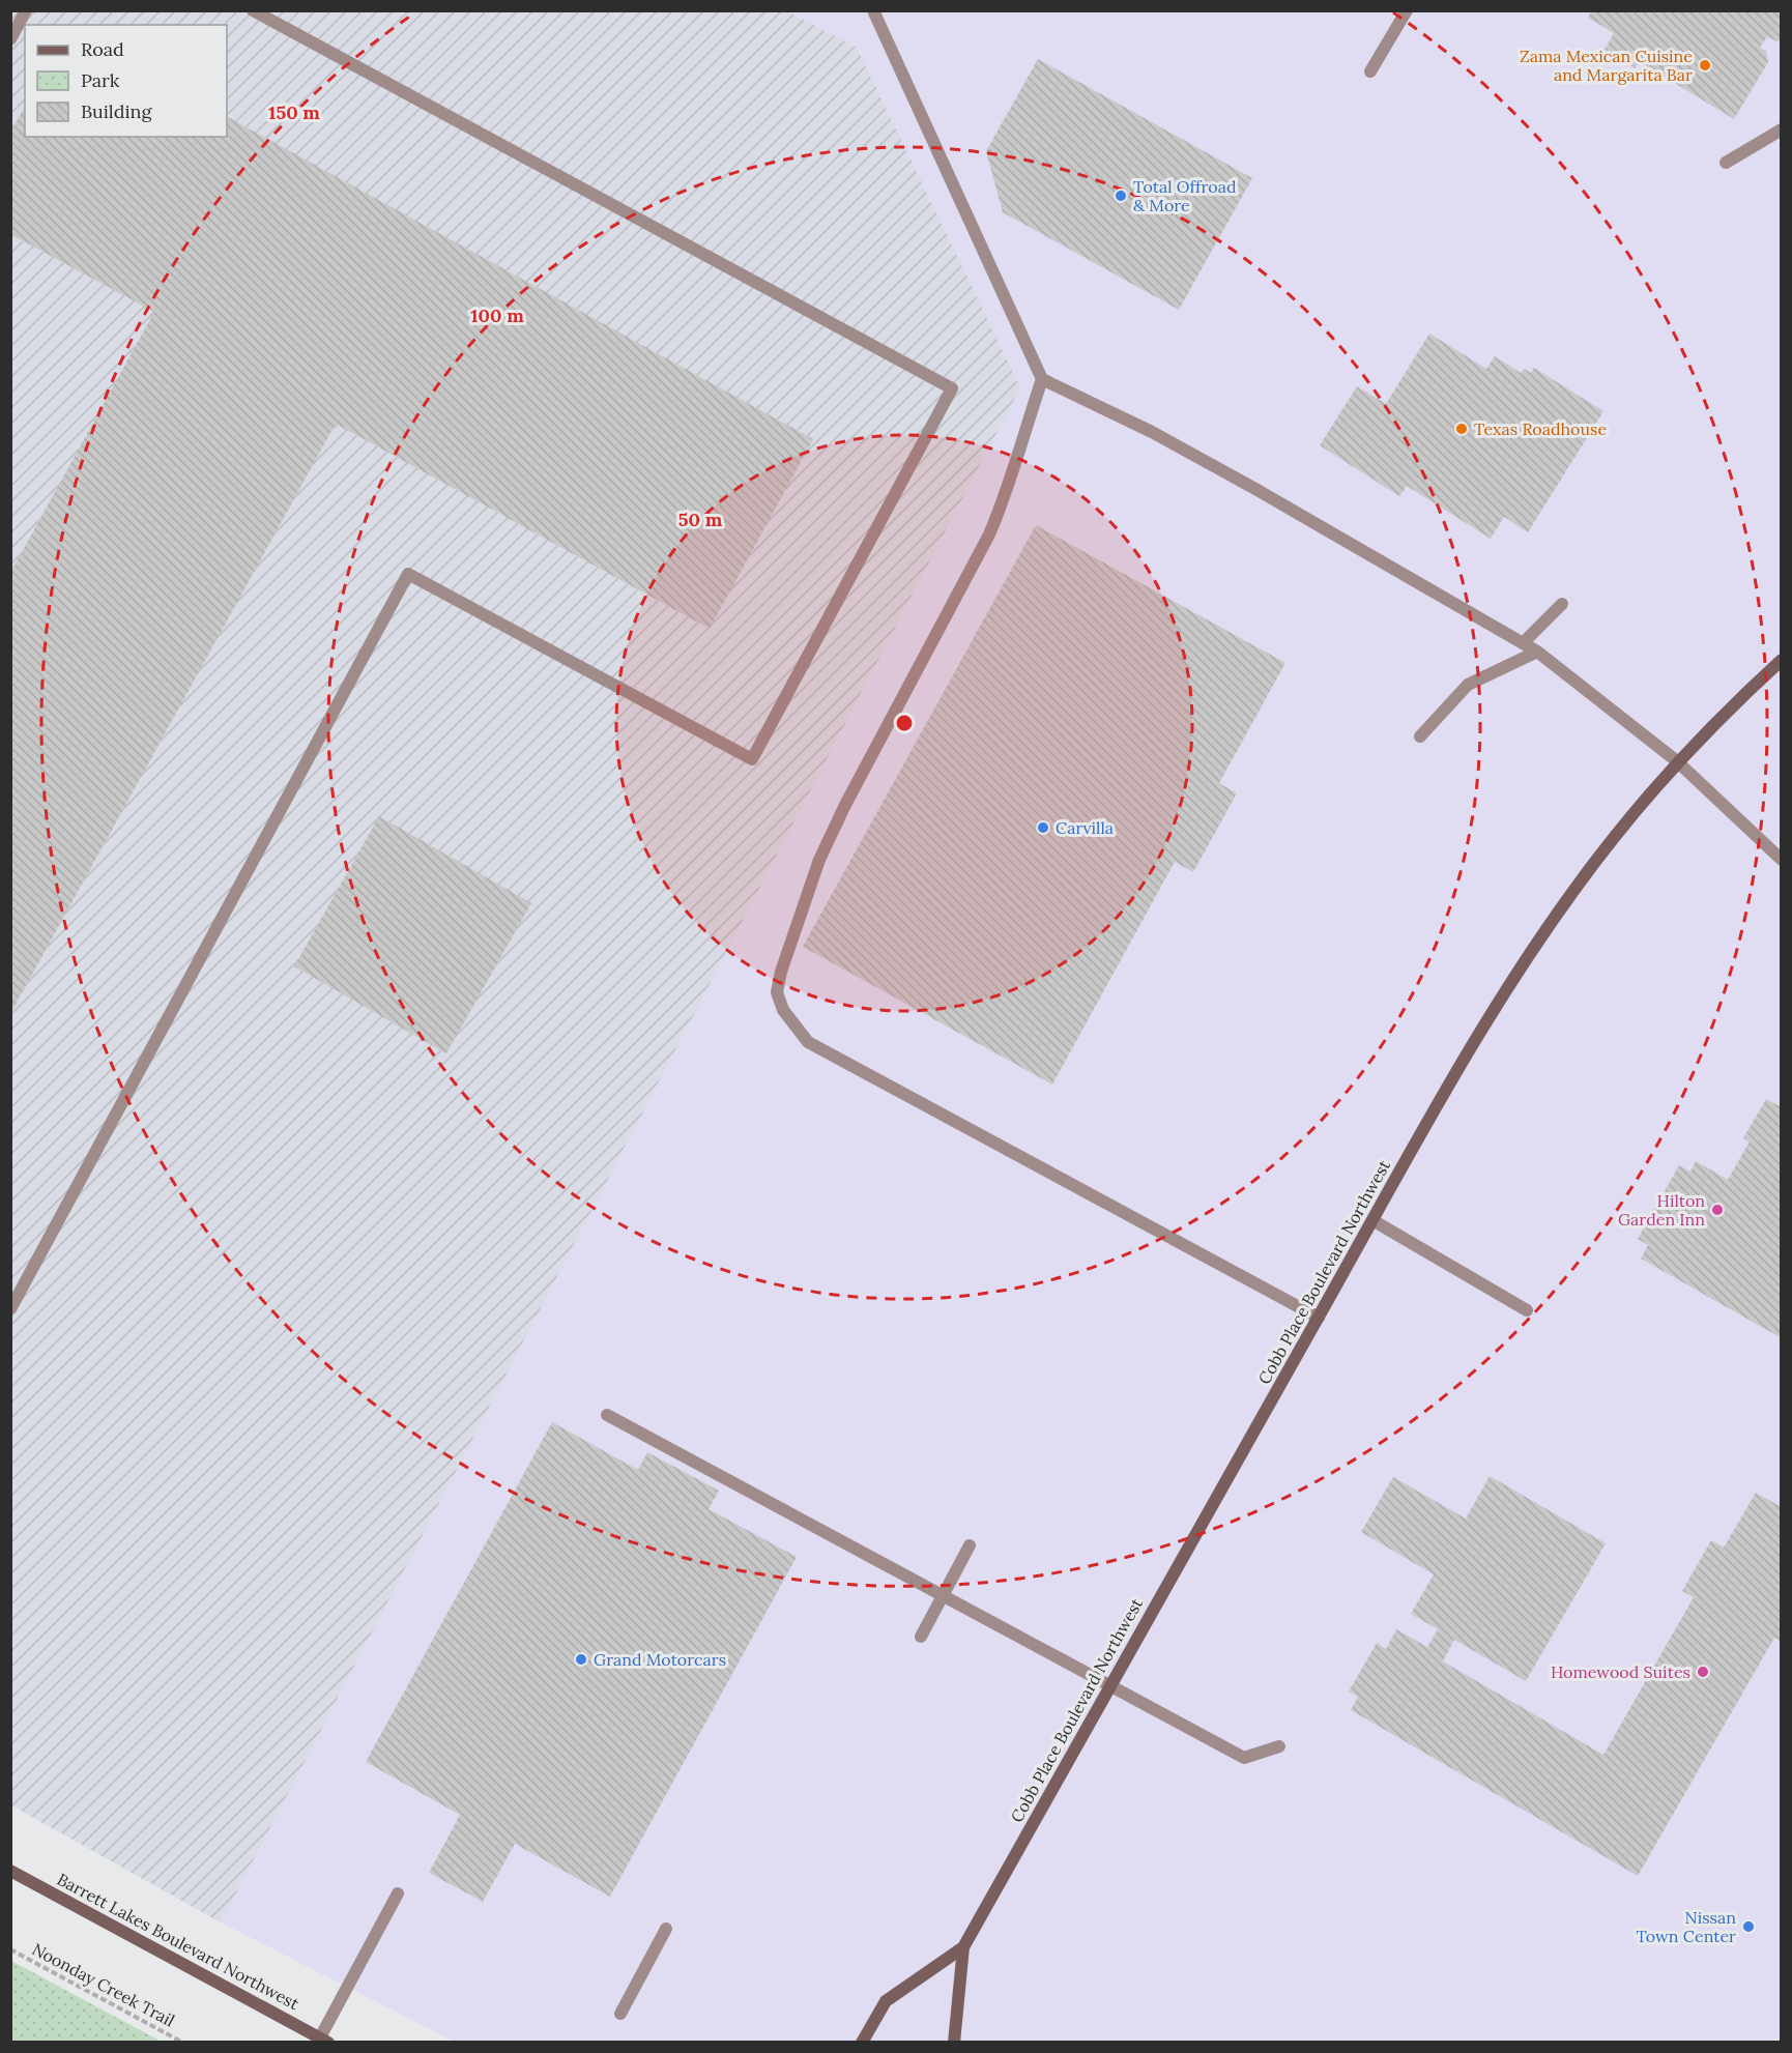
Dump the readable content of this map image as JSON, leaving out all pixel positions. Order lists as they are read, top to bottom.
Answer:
{
  "streets": {
    "street": ["Cobb Place Boulevard Northwest", "Barrett Lakes Boulevard Northwest"],
    "path": ["Noonday Creek Trail"]
  },
  "places": [
    "Zama Mexican Cuisine and Margarita Bar",
    "Total Offroad & More",
    "Texas Roadhouse",
    "Carvilla",
    "Hilton Garden Inn",
    "Grand Motorcars",
    "Homewood Suites",
    "Nissan Town Center"
  ],
  "legend": ["Road", "Park", "Building"],
  "rings": ["150 m", "100 m", "50 m"]
}
